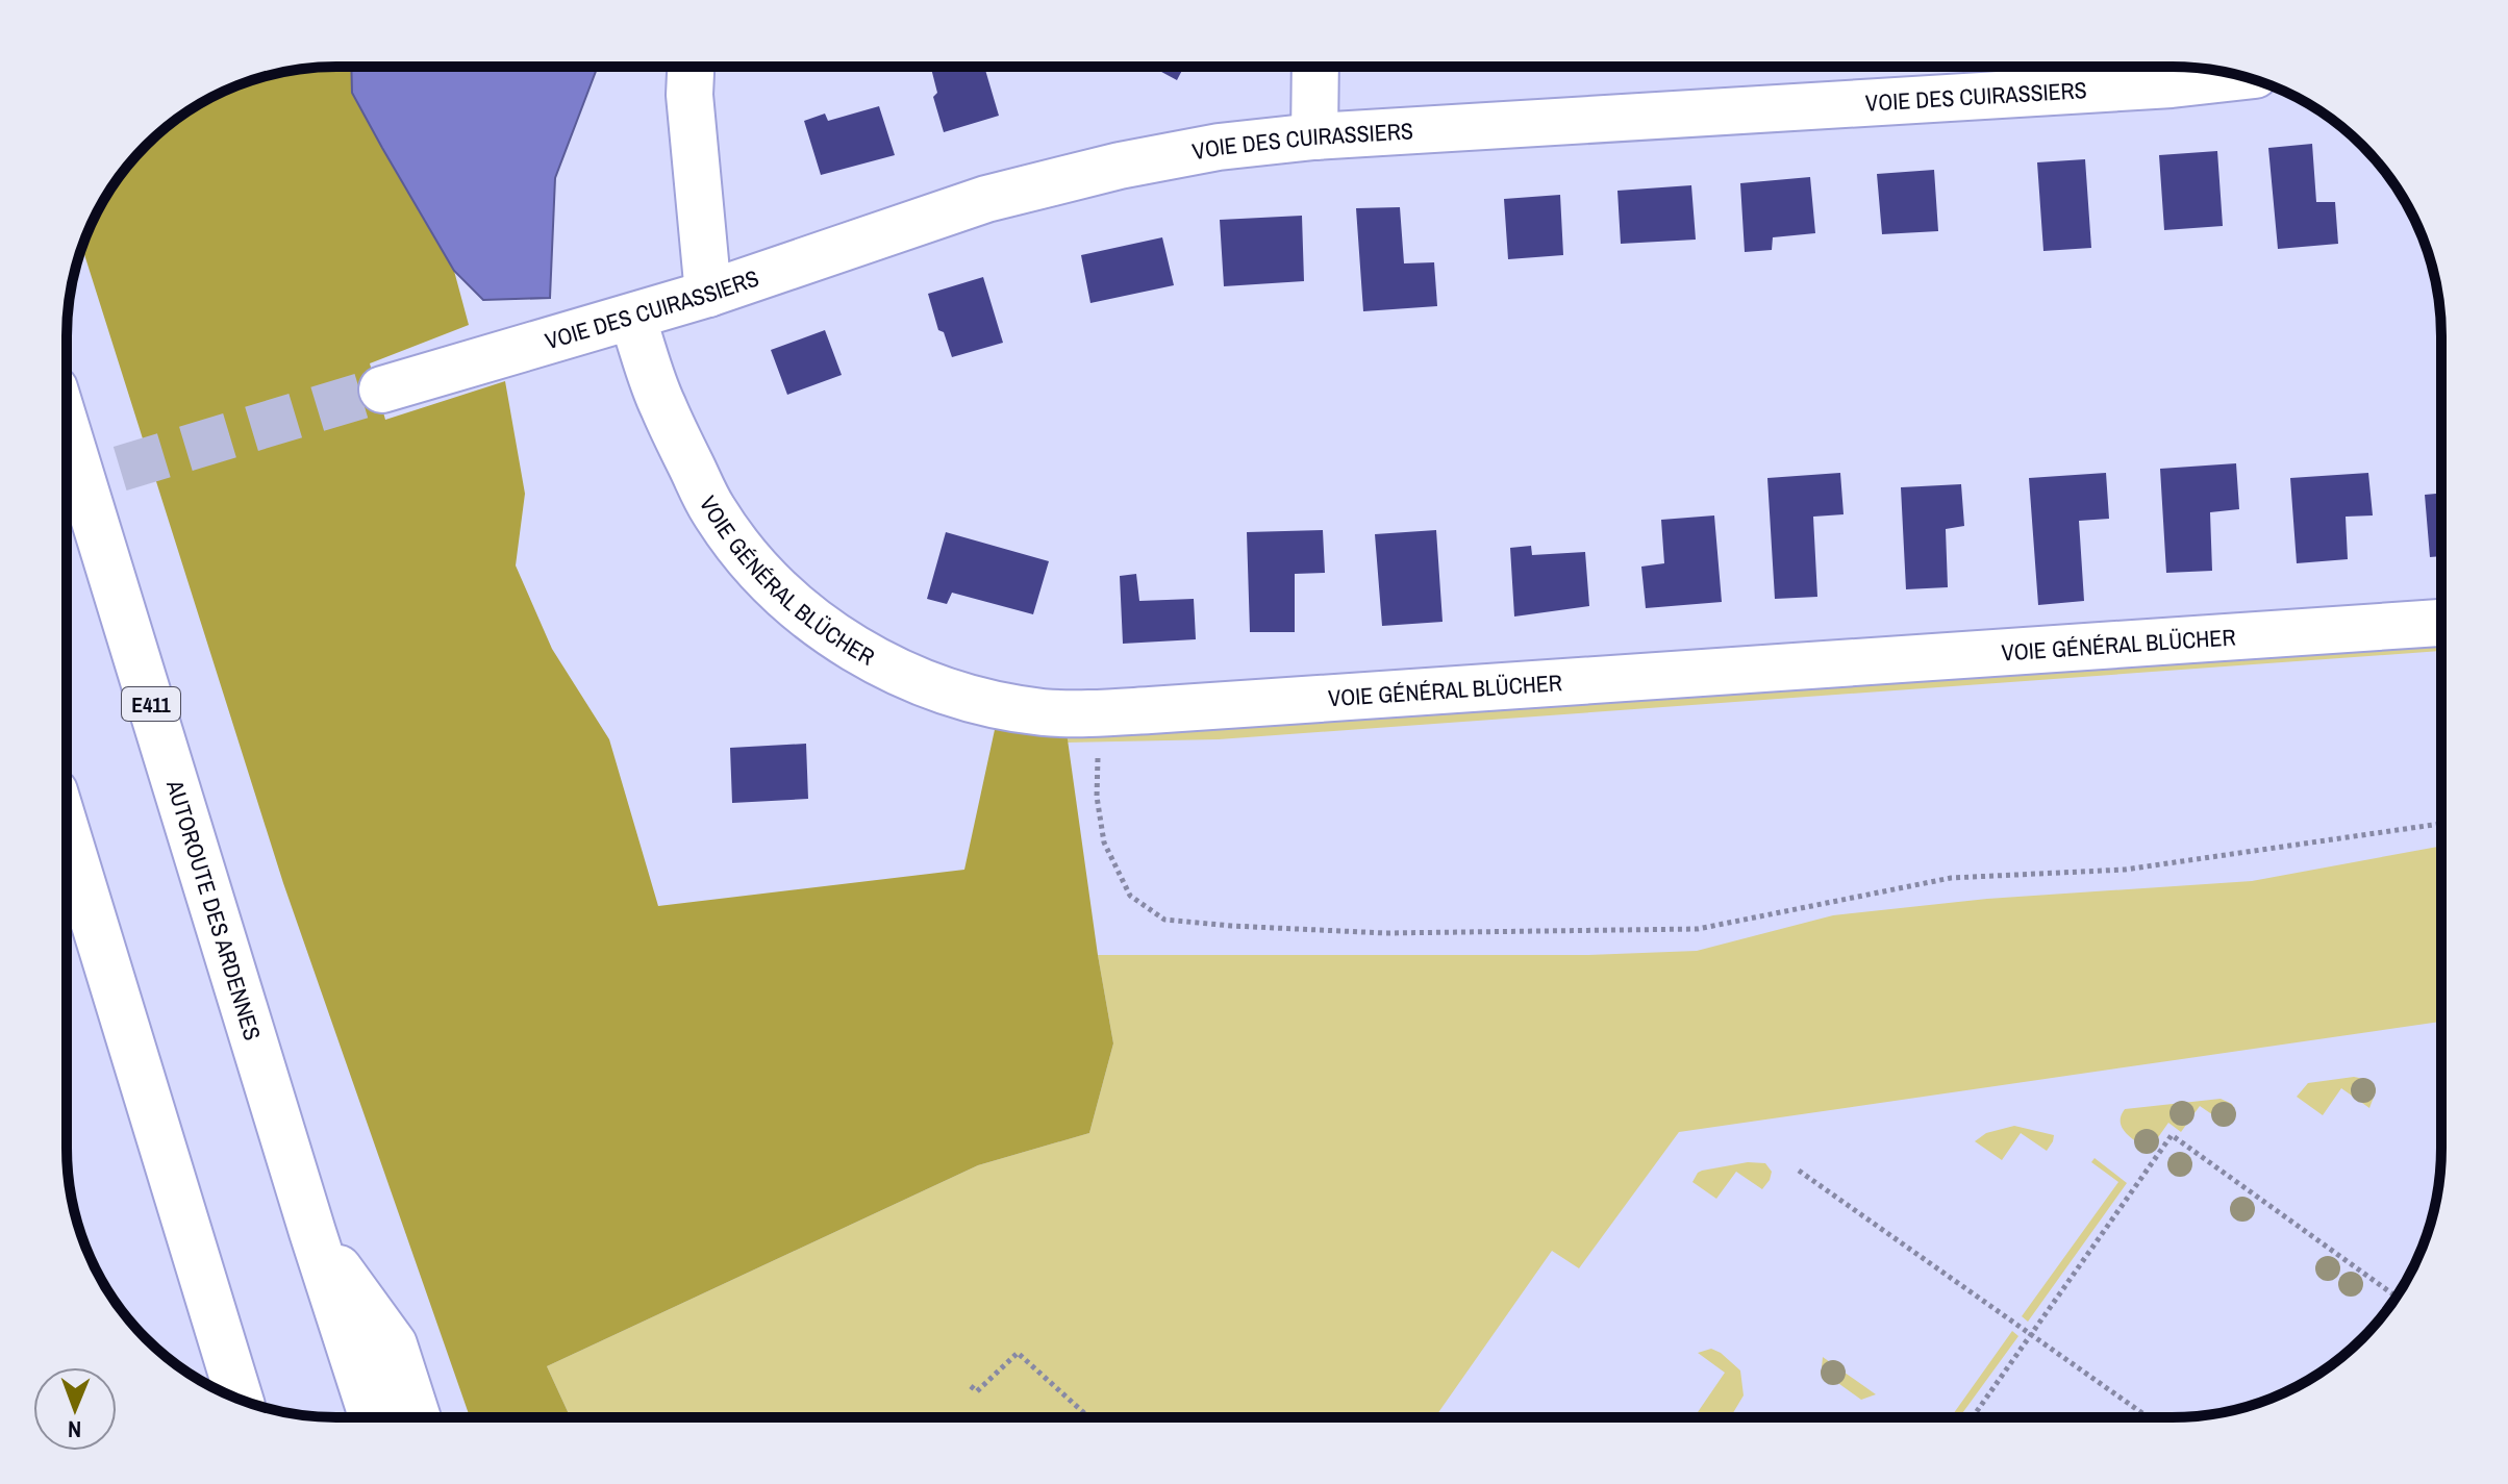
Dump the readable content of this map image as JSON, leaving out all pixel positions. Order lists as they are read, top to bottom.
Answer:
{
  "streets": {
    "main road": [
      "VOIE DES CUIRASSIERS",
      "VOIE GÉNÉRAL BLÜCHER",
      "E411",
      "AUTOROUTE DES ARDENNES"
    ]
  },
  "crossings": [
    ["VOIE DES CUIRASSIERS", "VOIE GÉNÉRAL BLÜCHER"]
  ],
  "north": "bottom"
}
